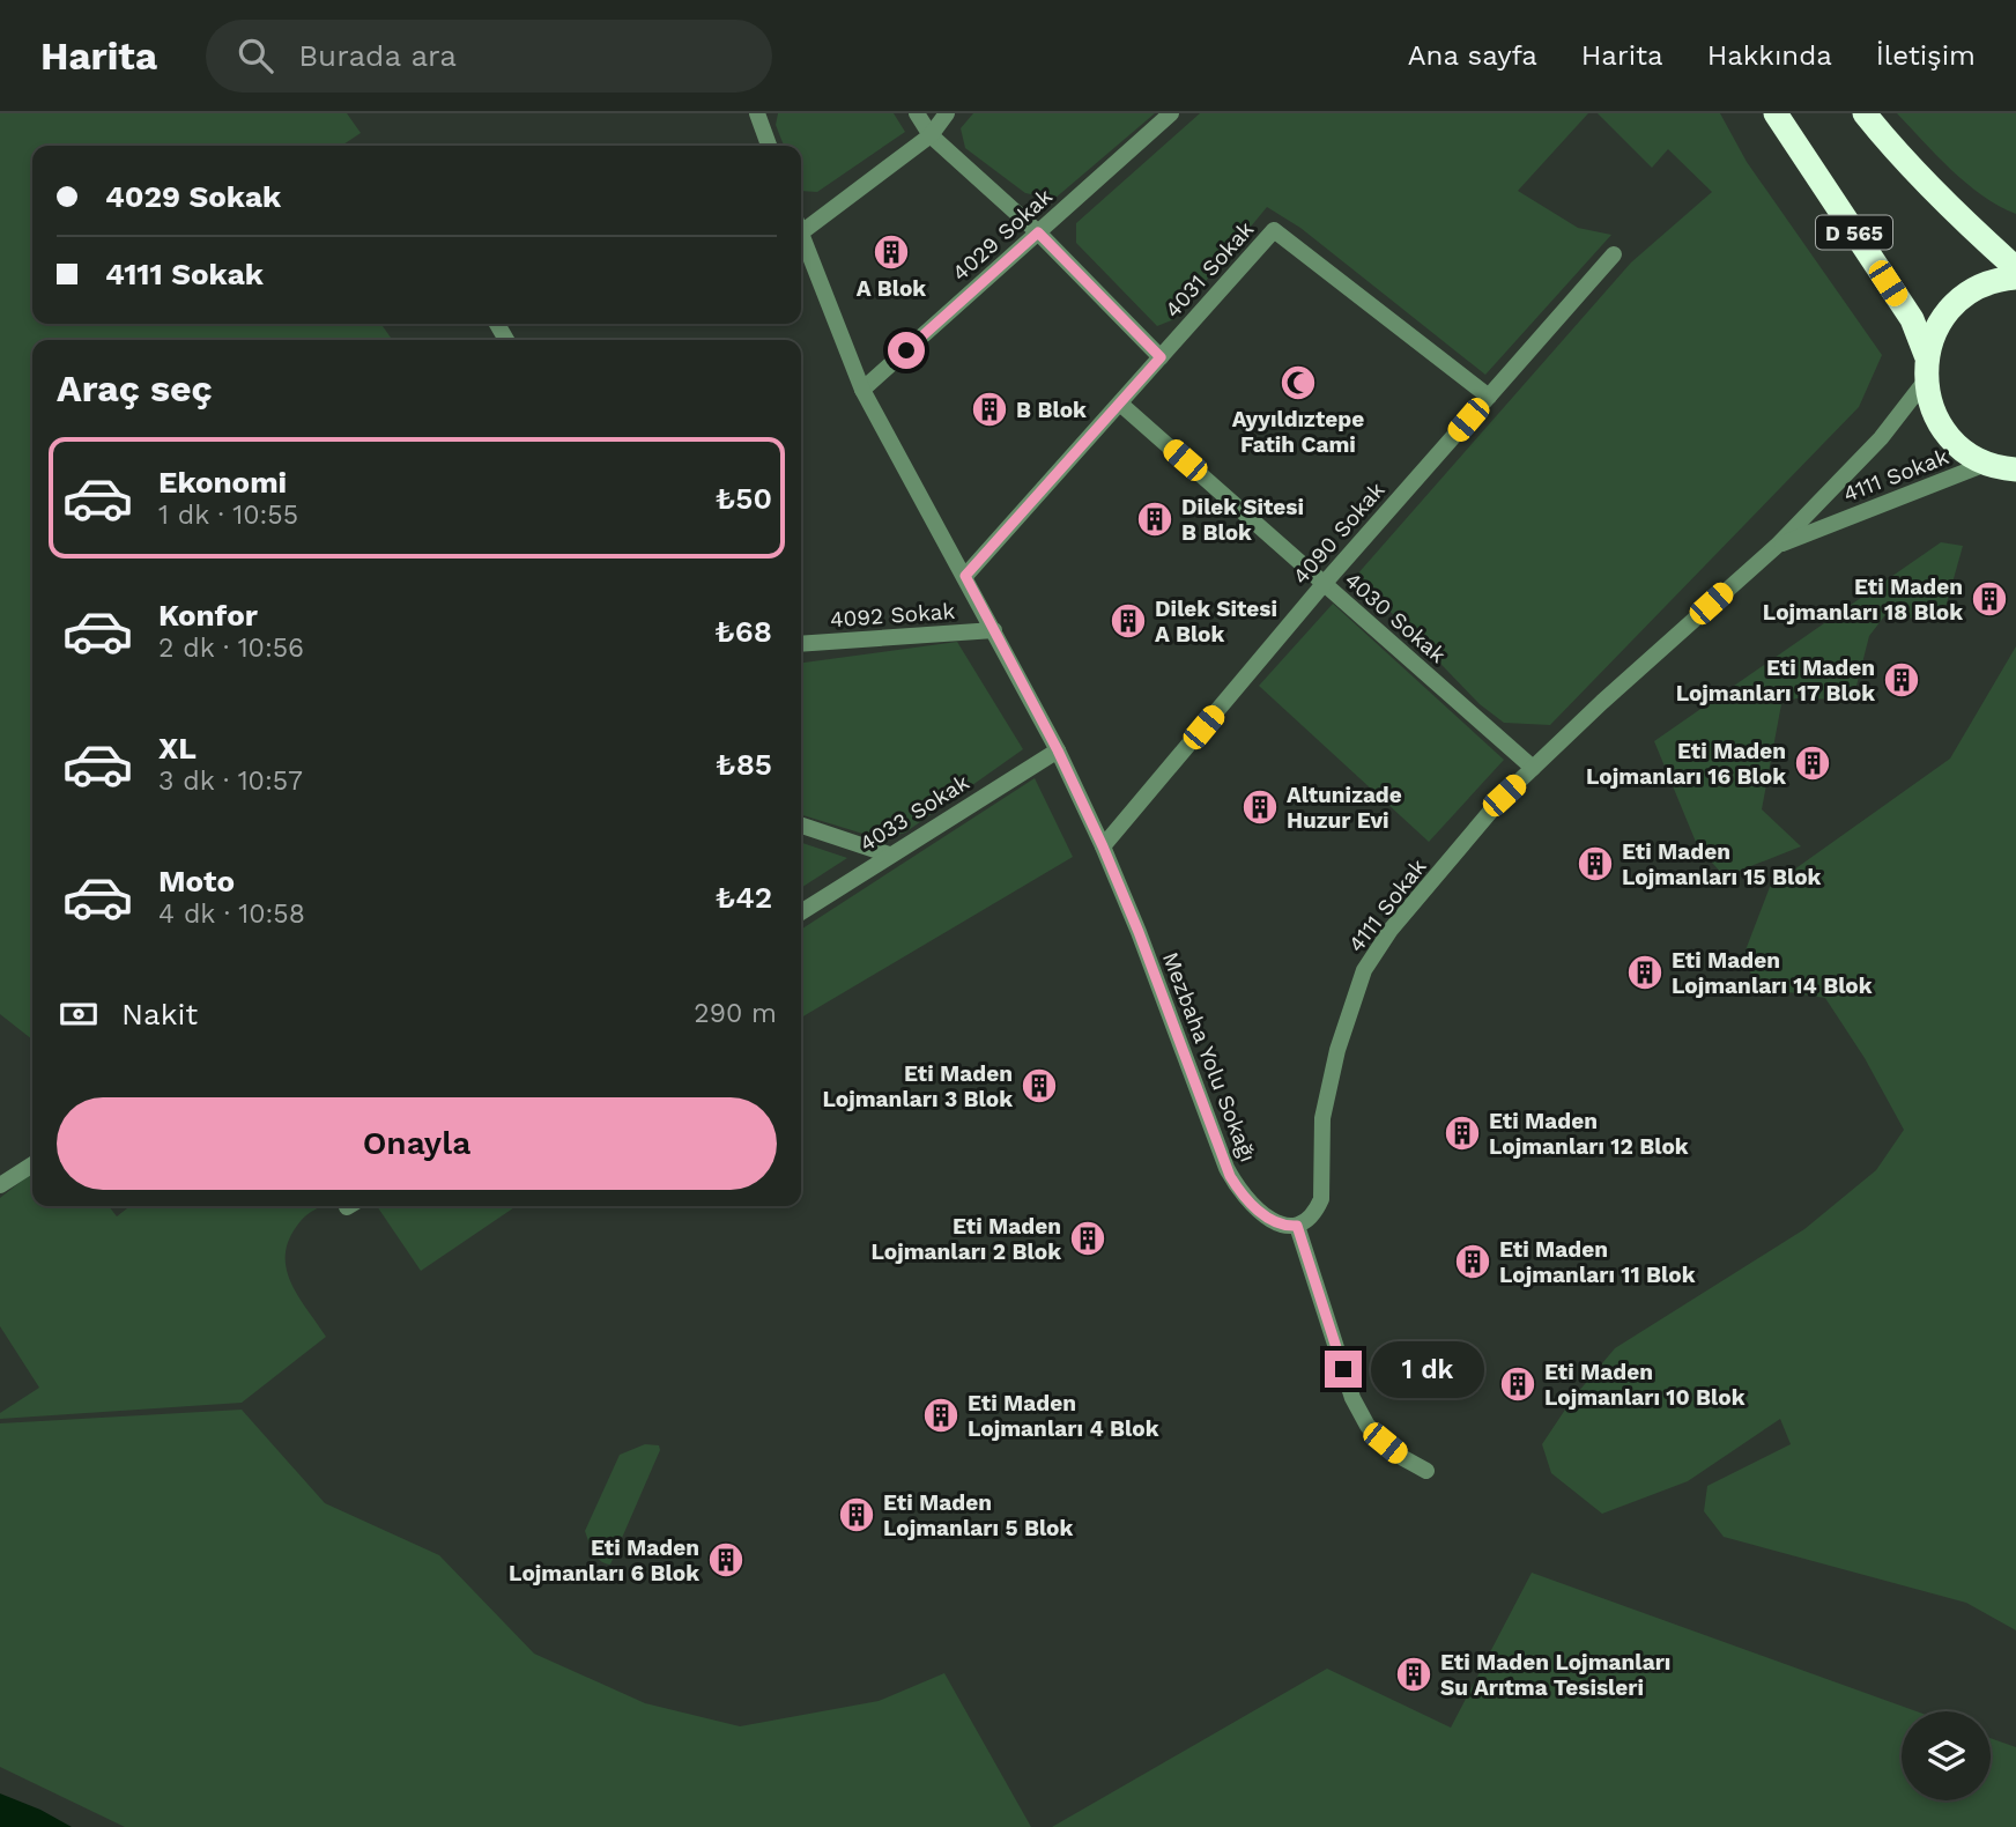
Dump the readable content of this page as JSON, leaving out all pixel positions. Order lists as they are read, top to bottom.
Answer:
{
  "streets": {
    "highway": ["D 565"],
    "street": [
      "4029 Sokak",
      "4031 Sokak",
      "4111 Sokak",
      "4090 Sokak",
      "4092 Sokak",
      "4030 Sokak",
      "4033 Sokak",
      "Mezbaha Yolu Sokağı"
    ]
  },
  "crossings": [
    ["D 565", "4111 Sokak"],
    ["4029 Sokak", "Mezbaha Yolu Sokağı"],
    ["4031 Sokak", "4090 Sokak"],
    ["4031 Sokak", "4030 Sokak"],
    ["4031 Sokak", "Mezbaha Yolu Sokağı"],
    ["4111 Sokak", "4030 Sokak"],
    ["4111 Sokak", "Mezbaha Yolu Sokağı"],
    ["4090 Sokak", "4030 Sokak"],
    ["4090 Sokak", "Mezbaha Yolu Sokağı"],
    ["4092 Sokak", "Mezbaha Yolu Sokağı"],
    ["4033 Sokak", "Mezbaha Yolu Sokağı"]
  ],
  "places": {
    "building": [
      "A Blok",
      "B Blok",
      "Dilek Sitesi B Blok",
      "Eti Maden Lojmanları 18 Blok",
      "Dilek Sitesi A Blok",
      "Eti Maden Lojmanları 17 Blok",
      "Eti Maden Lojmanları 16 Blok",
      "Altunizade Huzur Evi",
      "Eti Maden Lojmanları 15 Blok",
      "Eti Maden Lojmanları 14 Blok",
      "Eti Maden Lojmanları 3 Blok",
      "Eti Maden Lojmanları 12 Blok",
      "Eti Maden Lojmanları 2 Blok",
      "Eti Maden Lojmanları 11 Blok",
      "Eti Maden Lojmanları 10 Blok",
      "Eti Maden Lojmanları 4 Blok",
      "Eti Maden Lojmanları 5 Blok",
      "Eti Maden Lojmanları 6 Blok",
      "Eti Maden Lojmanları Su Arıtma Tesisleri"
    ],
    "mosque": ["Ayyıldıztepe Fatih Cami"]
  },
  "page": {
    "header": "Harita",
    "search": "Burada ara",
    "nav": [
      "Ana sayfa",
      "Harita",
      "Hakkında",
      "İletişim"
    ],
    "banner": ["4029 Sokak", "4111 Sokak"],
    "heading": "Araç seç",
    "list": [
      {
        "name": "Ekonomi",
        "note": "1 dk · 10:55",
        "value": "₺50"
      },
      {
        "name": "Konfor",
        "note": "2 dk · 10:56",
        "value": "₺68"
      },
      {
        "name": "XL",
        "note": "3 dk · 10:57",
        "value": "₺85"
      },
      {
        "name": "Moto",
        "note": "4 dk · 10:58",
        "value": "₺42"
      }
    ],
    "pay": ["Nakit", "290 m"],
    "buttons": "Onayla",
    "bubble": "1 dk"
  }
}
